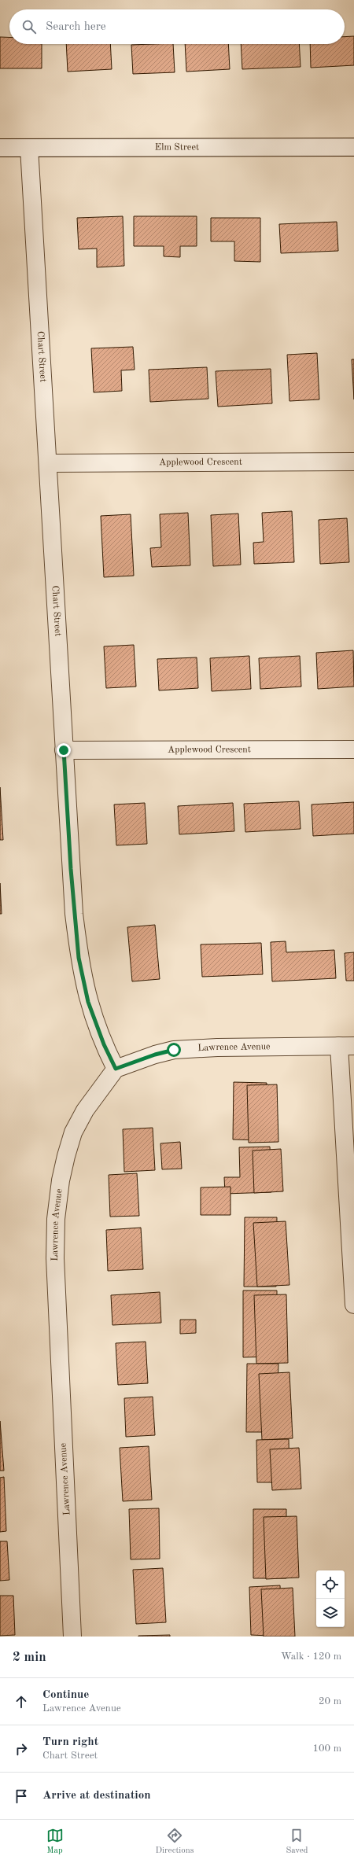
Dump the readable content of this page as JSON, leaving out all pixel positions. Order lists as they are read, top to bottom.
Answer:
{
  "streets": {
    "street": [
      "Elm Street",
      "Chart Street",
      "Applewood Crescent",
      "Lawrence Avenue"
    ]
  },
  "crossings": [
    ["Elm Street", "Chart Street"],
    ["Chart Street", "Applewood Crescent"],
    ["Chart Street", "Lawrence Avenue"]
  ],
  "page": {
    "search": "Search here",
    "heading": ["2 min", "Walk · 120 m"],
    "list": [
      ["Continue", "Lawrence Avenue", "20 m"],
      ["Turn right", "Chart Street", "100 m"],
      "Arrive at destination"
    ],
    "nav": ["Map", "Directions", "Saved"]
  }
}
